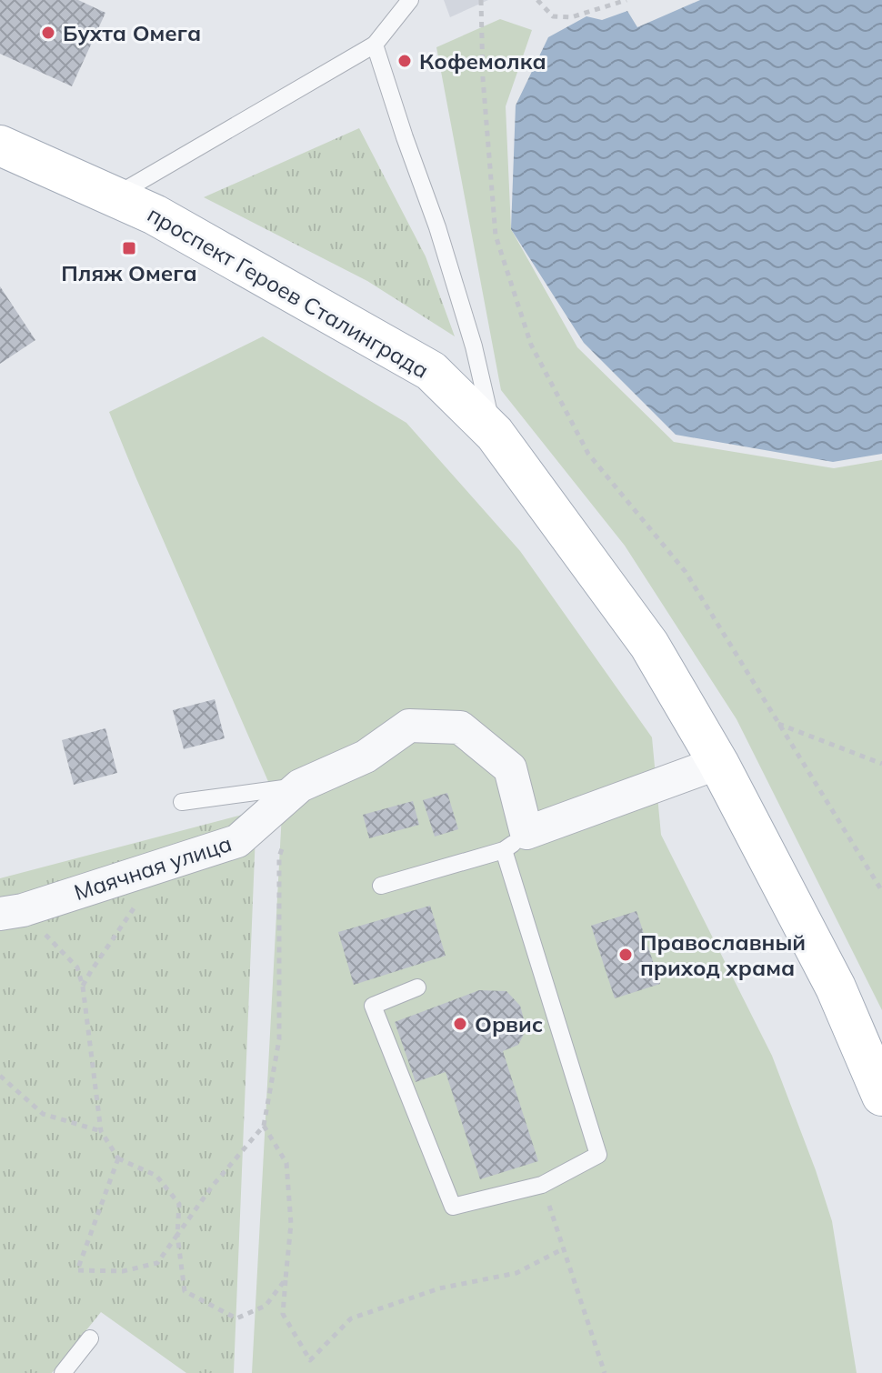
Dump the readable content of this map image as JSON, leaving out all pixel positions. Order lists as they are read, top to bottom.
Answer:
{
  "streets": {
    "main road": ["проспект Героев Сталинграда"],
    "street": ["Маячная улица"]
  },
  "places": {
    "other": [
      "Бухта Омега",
      "Кофемолка",
      "Православный приход храма",
      "Орвис"
    ],
    "transit": ["Пляж Омега"]
  }
}
